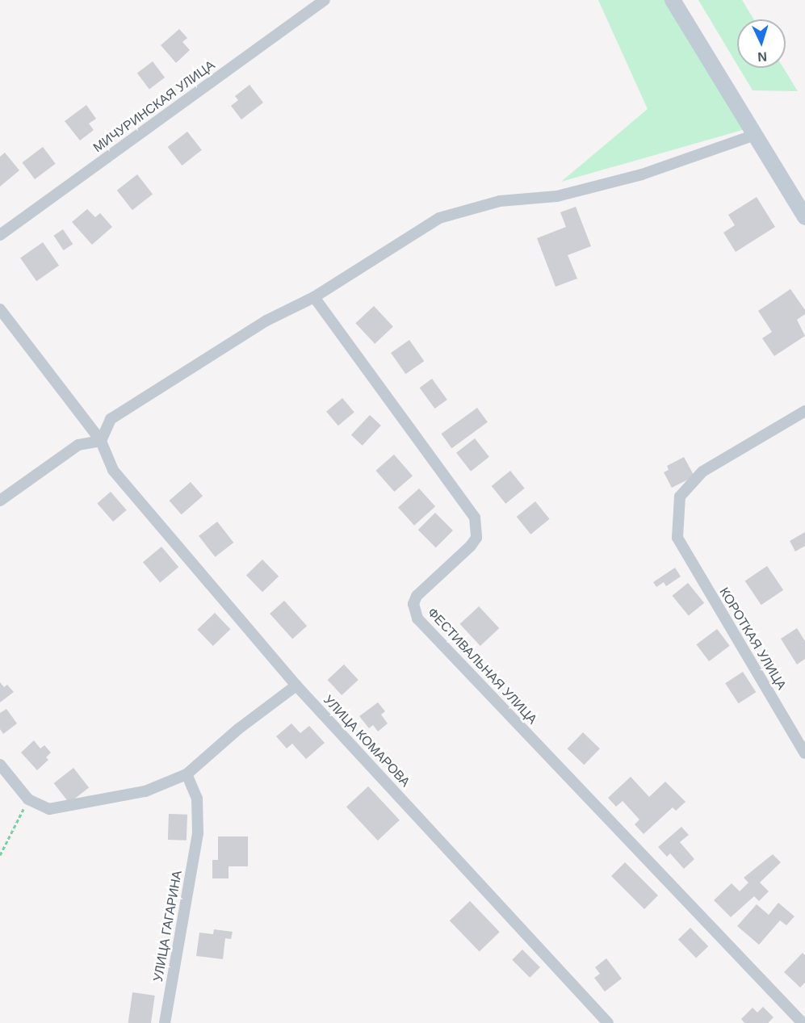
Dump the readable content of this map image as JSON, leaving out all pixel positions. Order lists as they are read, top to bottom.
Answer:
{
  "streets": {
    "street": [
      "МИЧУРИНСКАЯ УЛИЦА",
      "КОРОТКАЯ УЛИЦА",
      "ФЕСТИВАЛЬНАЯ УЛИЦА",
      "УЛИЦА КОМАРОВА",
      "УЛИЦА ГАГАРИНА"
    ]
  },
  "north": "bottom"
}
